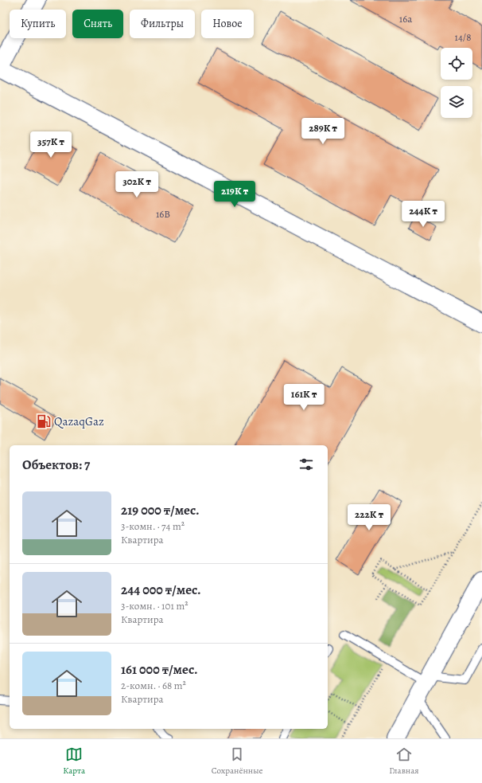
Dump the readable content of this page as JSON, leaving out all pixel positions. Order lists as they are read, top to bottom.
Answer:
{
  "places": {
    "fuel station": ["QazaqGaz"]
  },
  "house_numbers": ["16а", "14/8", "16В"],
  "page": {
    "chip": [
      "Купить",
      "Снять",
      "Фильтры",
      "Новое"
    ],
    "price": [
      "289K ₸",
      "357K ₸",
      "302K ₸",
      "219K ₸",
      "244K ₸",
      "161K ₸",
      "222K ₸"
    ],
    "heading": "Объектов: 7",
    "list": [
      {
        "name": "219 000 ₸/мес.",
        "note": "3-комн. · 74 m² · Квартира"
      },
      {
        "name": "244 000 ₸/мес.",
        "note": "3-комн. · 101 m² · Квартира"
      },
      {
        "name": "161 000 ₸/мес.",
        "note": "2-комн. · 68 m² · Квартира"
      }
    ],
    "tabs": ["Карта", "Сохранённые", "Главная"]
  }
}
